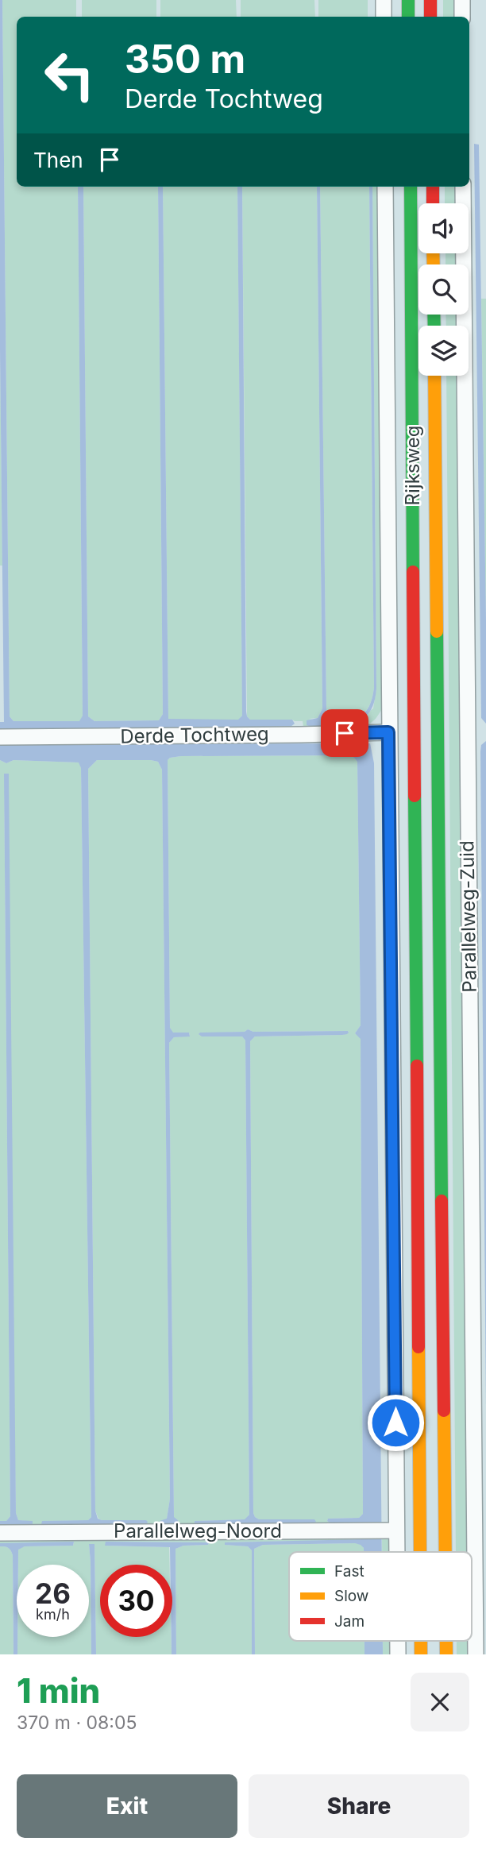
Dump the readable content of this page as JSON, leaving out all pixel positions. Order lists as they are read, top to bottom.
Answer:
{
  "streets": {
    "highway": ["Rijksweg"],
    "street": ["Derde Tochtweg", "Parallelweg-Zuid", "Parallelweg-Noord"]
  },
  "crossings": [
    ["Rijksweg", "Derde Tochtweg"]
  ],
  "legend": ["Fast", "Slow", "Jam"],
  "page": {
    "turn": ["350 m", "Derde Tochtweg"],
    "then": "Then",
    "speed": "26 km/h",
    "limit": "30",
    "heading": ["1 min", "370 m · 08:05"],
    "buttons": ["Exit", "Share"]
  }
}
